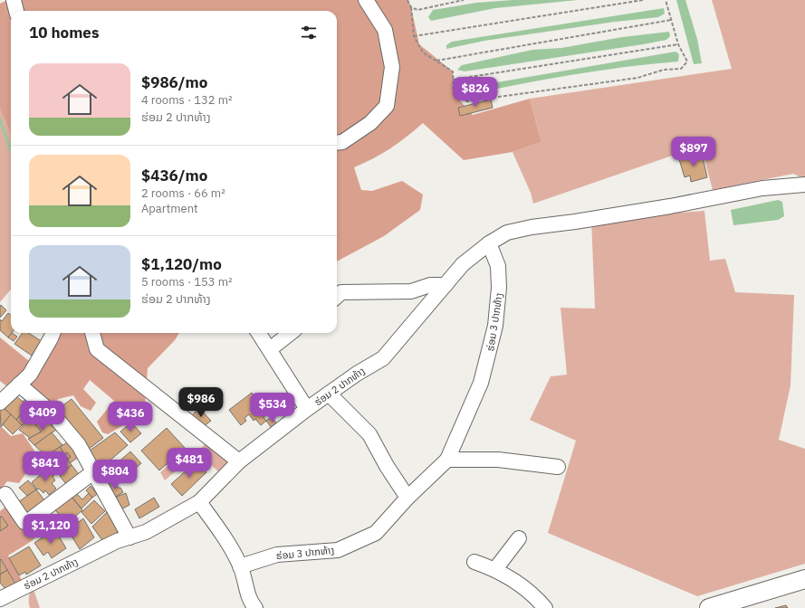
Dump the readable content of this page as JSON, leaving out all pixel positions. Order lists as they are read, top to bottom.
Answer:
{
  "streets": {
    "street": ["ຮ່ອມ 3 ປາກທ້າງ", "ຮ່ອມ 2 ປາກທ້າງ"]
  },
  "crossings": [
    ["ຮ່ອມ 3 ປາກທ້າງ", "ຮ່ອມ 2 ປາກທ້າງ"]
  ],
  "page": {
    "heading": "10 homes",
    "list": [
      {
        "name": "$986/mo",
        "note": "4 rooms · 132 m² · ຮ່ອມ 2 ປາກທ້າງ"
      },
      {
        "name": "$436/mo",
        "note": "2 rooms · 66 m² · Apartment"
      },
      {
        "name": "$1,120/mo",
        "note": "5 rooms · 153 m² · ຮ່ອມ 2 ປາກທ້າງ"
      }
    ],
    "price": [
      "$826",
      "$897",
      "$986",
      "$534",
      "$409",
      "$436",
      "$481",
      "$841",
      "$804",
      "$1,120"
    ]
  }
}
